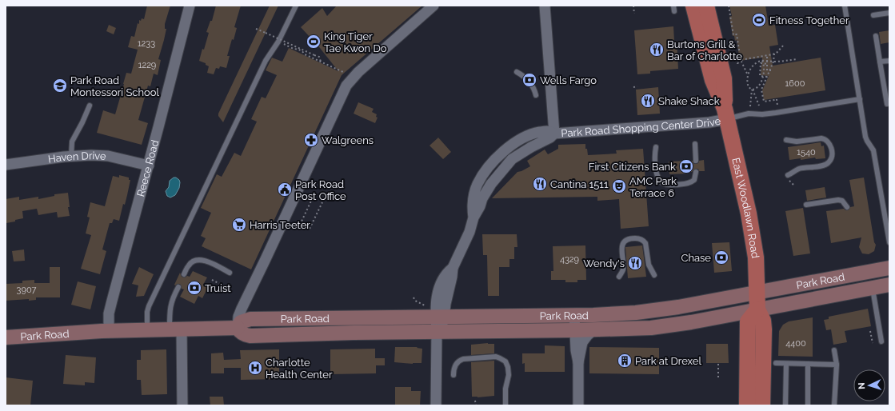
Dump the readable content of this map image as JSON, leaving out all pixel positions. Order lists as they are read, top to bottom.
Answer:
{
  "streets": {
    "main road": ["East Woodlawn Road", "Park Road"],
    "street": ["Park Road Shopping Center Drive", "Haven Drive", "Reece Road"]
  },
  "crossings": [
    ["Park Road Shopping Center Drive", "East Woodlawn Road"],
    ["Park Road Shopping Center Drive", "Park Road"],
    ["Haven Drive", "Reece Road"],
    ["Reece Road", "Park Road"],
    ["East Woodlawn Road", "Park Road"]
  ],
  "places": {
    "sports": ["Fitness Together", "King Tiger Tae Kwon Do"],
    "restaurant": [
      "Burtons Grill & Bar of Charlotte",
      "Shake Shack",
      "Cantina 1511",
      "Wendy's"
    ],
    "bank": [
      "Wells Fargo",
      "First Citizens Bank",
      "Chase",
      "Truist"
    ],
    "school or university": ["Park Road Montessori School"],
    "pharmacy": ["Walgreens"],
    "theatre": ["AMC Park Terrace 6"],
    "public building": ["Park Road Post Office"],
    "supermarket": ["Harris Teeter"],
    "building": ["Park at Drexel"],
    "hospital": ["Charlotte Health Center"]
  },
  "house_numbers": [
    "1233",
    "1229",
    "1600",
    "1540",
    "4329",
    "3907",
    "4400"
  ],
  "north": "left"
}
